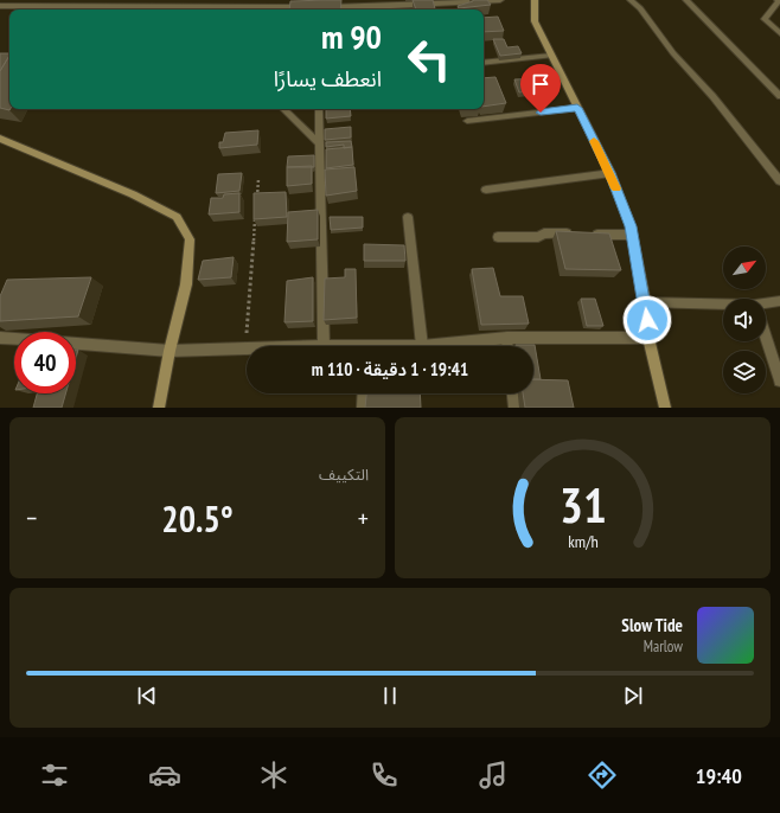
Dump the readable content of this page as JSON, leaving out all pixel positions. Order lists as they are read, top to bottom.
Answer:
{
  "north": "top right",
  "page": {
    "turn": ["90 m", "انعطف يسارًا"],
    "limit": "40",
    "trip": "19:41 · 1 دقيقة · 110 m",
    "tile": "التكييف",
    "heat": ["−", "20.5°", "+"],
    "song": ["Slow Tide", "Marlow"],
    "tabs": "19:40",
    "gauge": ["31", "km/h"]
  }
}
